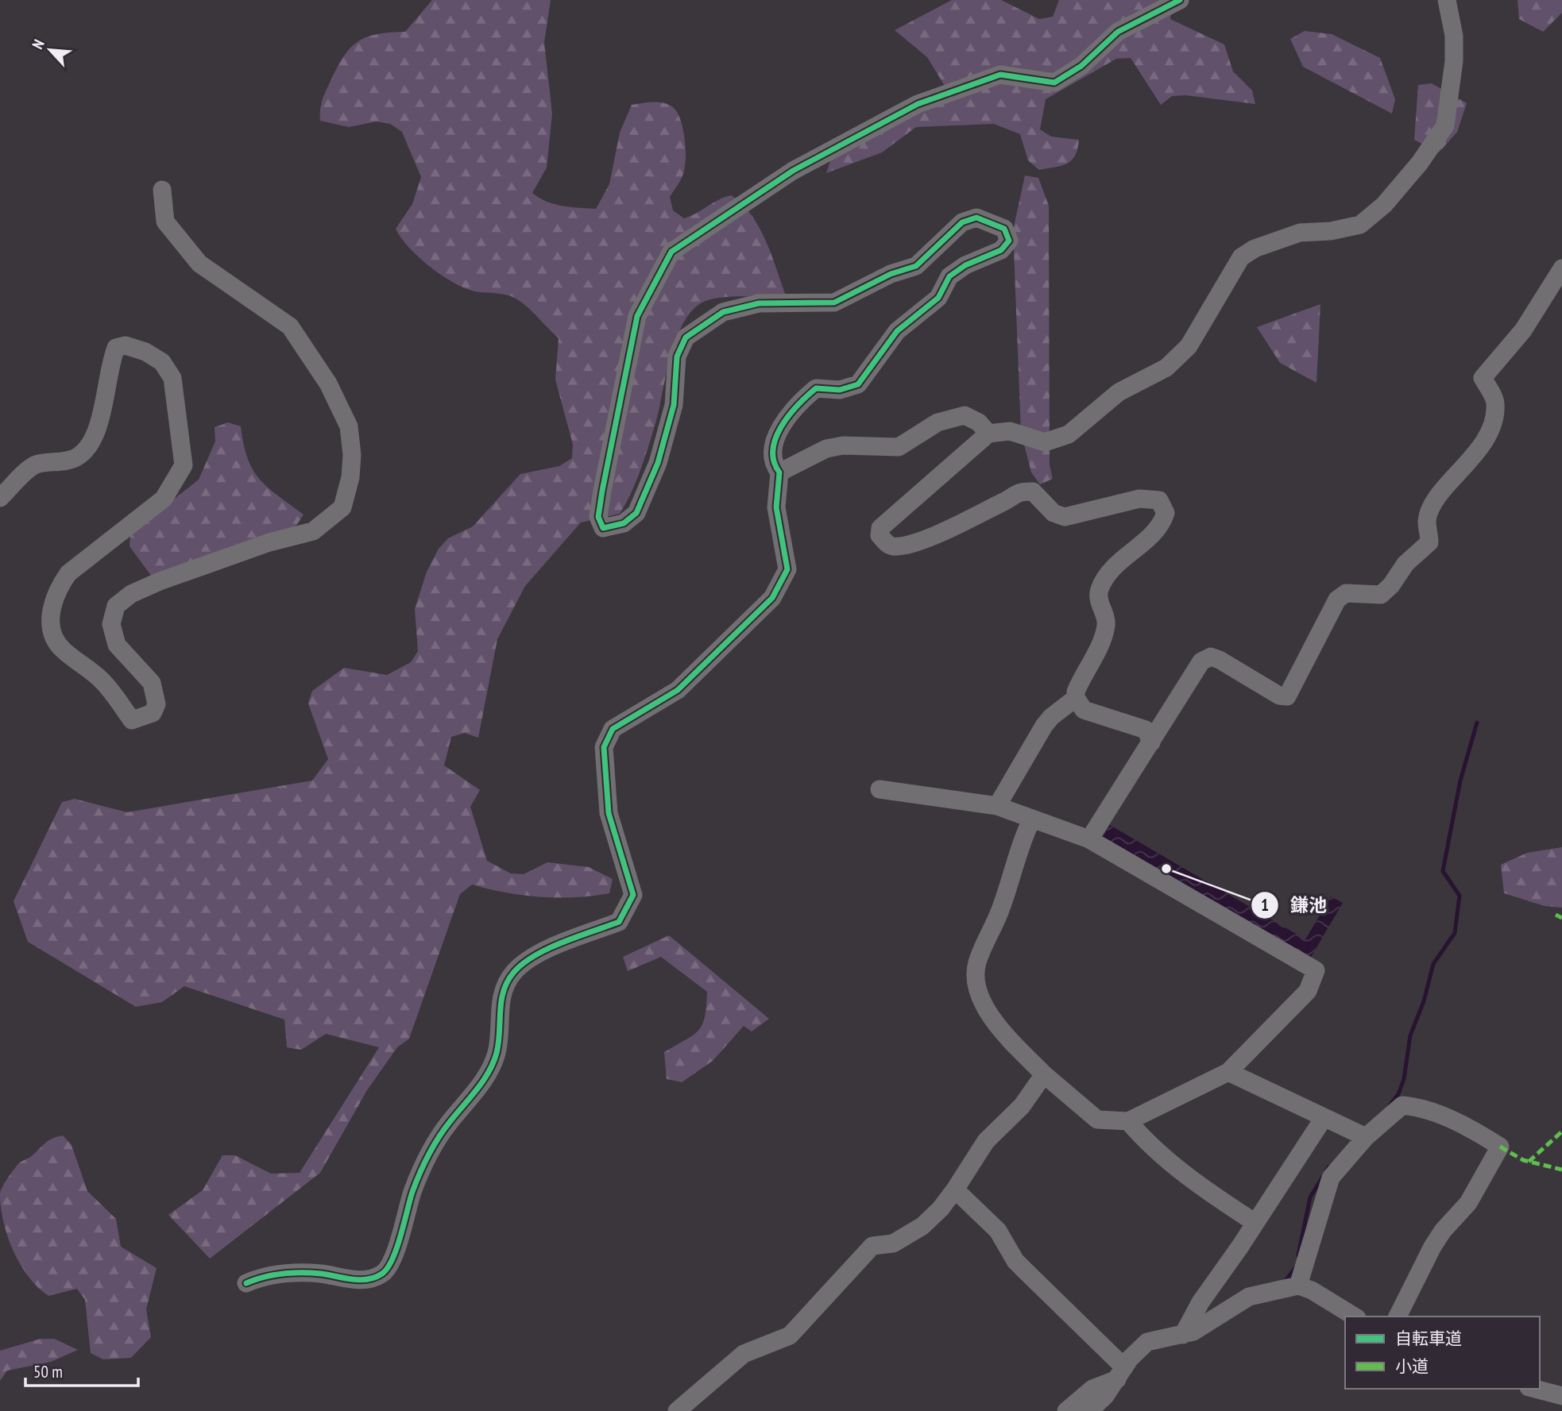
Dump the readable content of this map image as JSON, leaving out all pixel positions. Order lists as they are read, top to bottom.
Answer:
{
  "places": ["鎌池"],
  "legend": ["自転車道", "小道"],
  "scale_bar": "50 m",
  "north": "top left"
}
